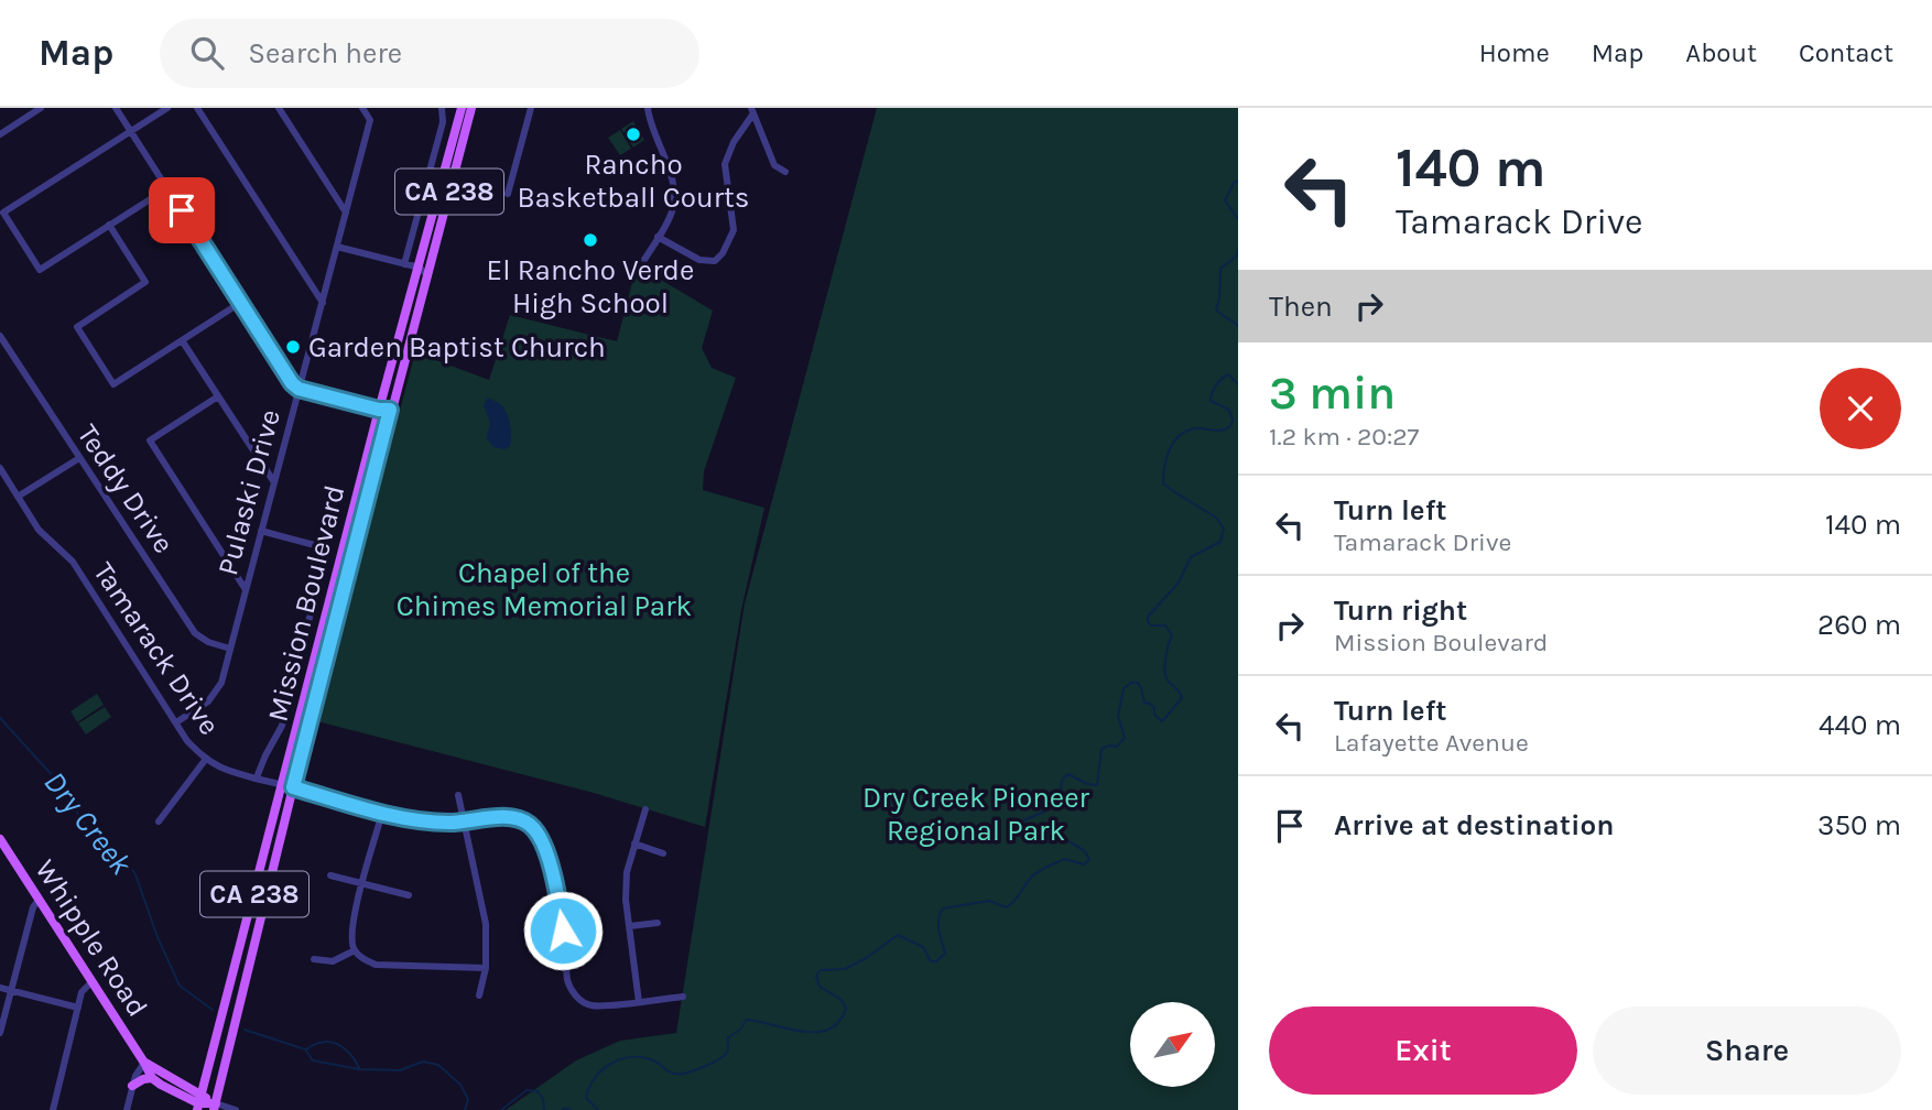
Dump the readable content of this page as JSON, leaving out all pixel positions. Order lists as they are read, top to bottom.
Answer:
{
  "streets": {
    "main road": ["CA 238", "Mission Boulevard", "Whipple Road"],
    "street": ["Teddy Drive", "Pulaski Drive", "Tamarack Drive"]
  },
  "crossings": [
    ["Teddy Drive", "Pulaski Drive"],
    ["Pulaski Drive", "Tamarack Drive"],
    ["Mission Boulevard", "Tamarack Drive"],
    ["Mission Boulevard", "Whipple Road"]
  ],
  "water": ["Dry Creek"],
  "parks": ["Chapel of the Chimes Memorial Park", "Dry Creek Pioneer Regional Park"],
  "places": ["Rancho Basketball Courts", "El Rancho Verde High School", "Garden Baptist Church"],
  "north": "top right",
  "page": {
    "header": "Map",
    "search": "Search here",
    "nav": [
      "Home",
      "Map",
      "About",
      "Contact"
    ],
    "turn": ["140 m", "Tamarack Drive"],
    "then": "Then",
    "heading": ["3 min", "1.2 km · 20:27"],
    "list": [
      {
        "name": "Turn left",
        "note": "Tamarack Drive",
        "value": "140 m"
      },
      {
        "name": "Turn right",
        "note": "Mission Boulevard",
        "value": "260 m"
      },
      {
        "name": "Turn left",
        "note": "Lafayette Avenue",
        "value": "440 m"
      },
      {
        "name": "Arrive at destination",
        "value": "350 m"
      }
    ],
    "buttons": ["Exit", "Share"]
  }
}
